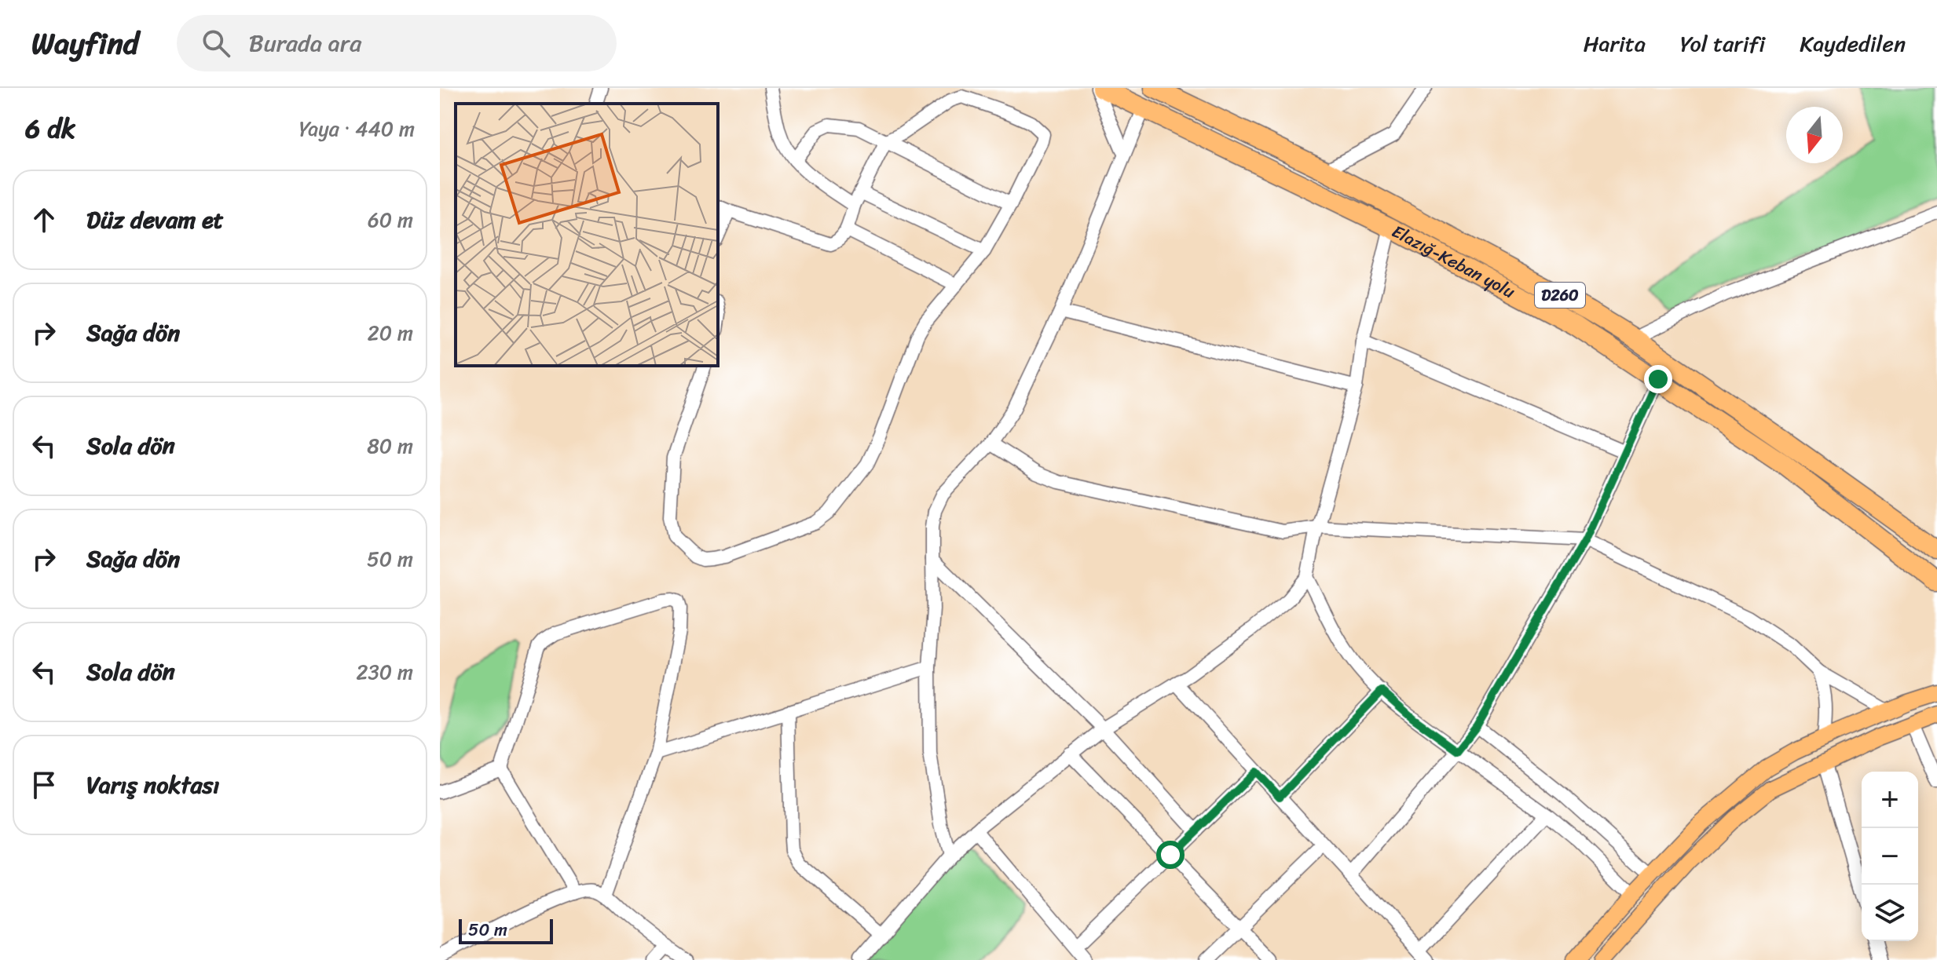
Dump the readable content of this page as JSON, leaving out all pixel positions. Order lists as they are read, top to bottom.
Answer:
{
  "streets": {
    "highway": ["Elazığ-Keban yolu", "D260"]
  },
  "scale_bar": "50 m",
  "north": "bottom",
  "page": {
    "header": "Wayfind",
    "search": "Burada ara",
    "nav": ["Harita", "Yol tarifi", "Kaydedilen"],
    "heading": ["6 dk", "Yaya · 440 m"],
    "list": [
      ["Düz devam et", "60 m"],
      ["Sağa dön", "20 m"],
      ["Sola dön", "80 m"],
      ["Sağa dön", "50 m"],
      ["Sola dön", "230 m"],
      "Varış noktası"
    ],
    "map_buttons": ["+", "−"],
    "scale": "50 m"
  }
}
